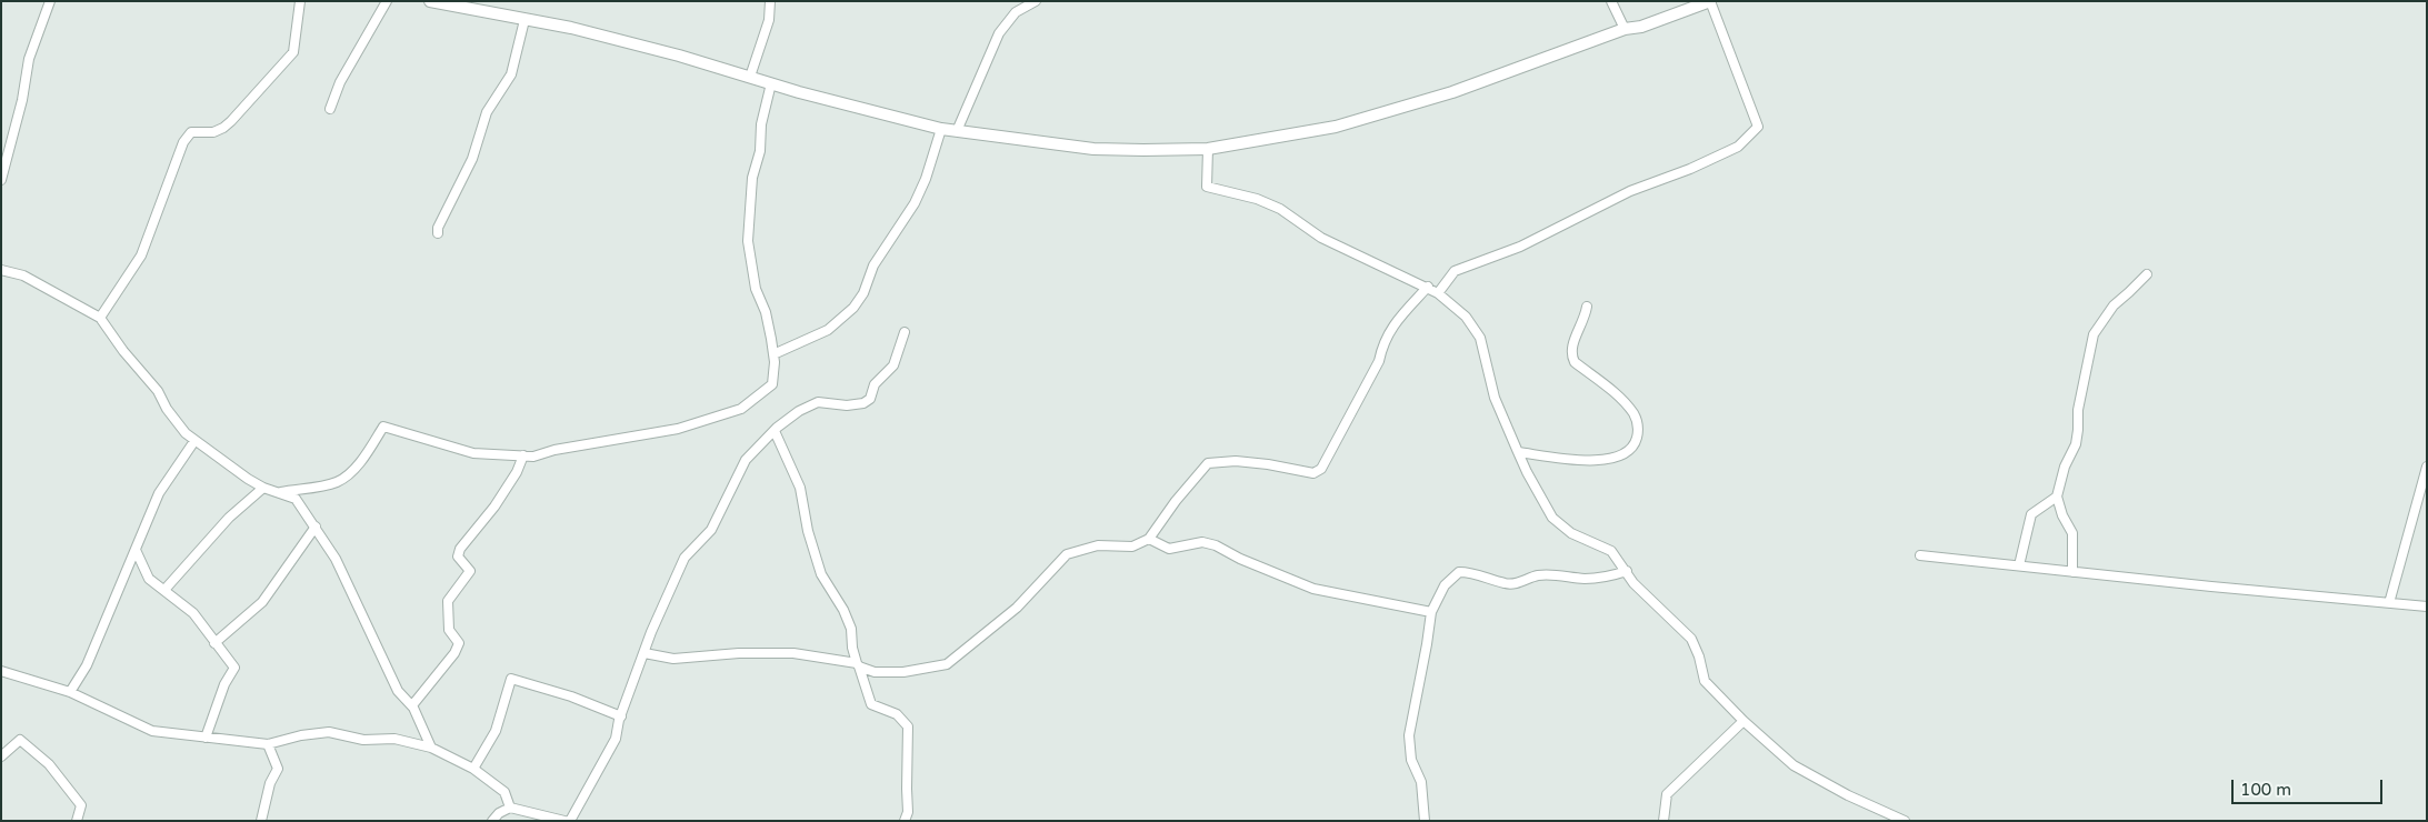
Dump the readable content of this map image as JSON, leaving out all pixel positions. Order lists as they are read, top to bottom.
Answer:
{
  "scale_bar": "100 m"
}
